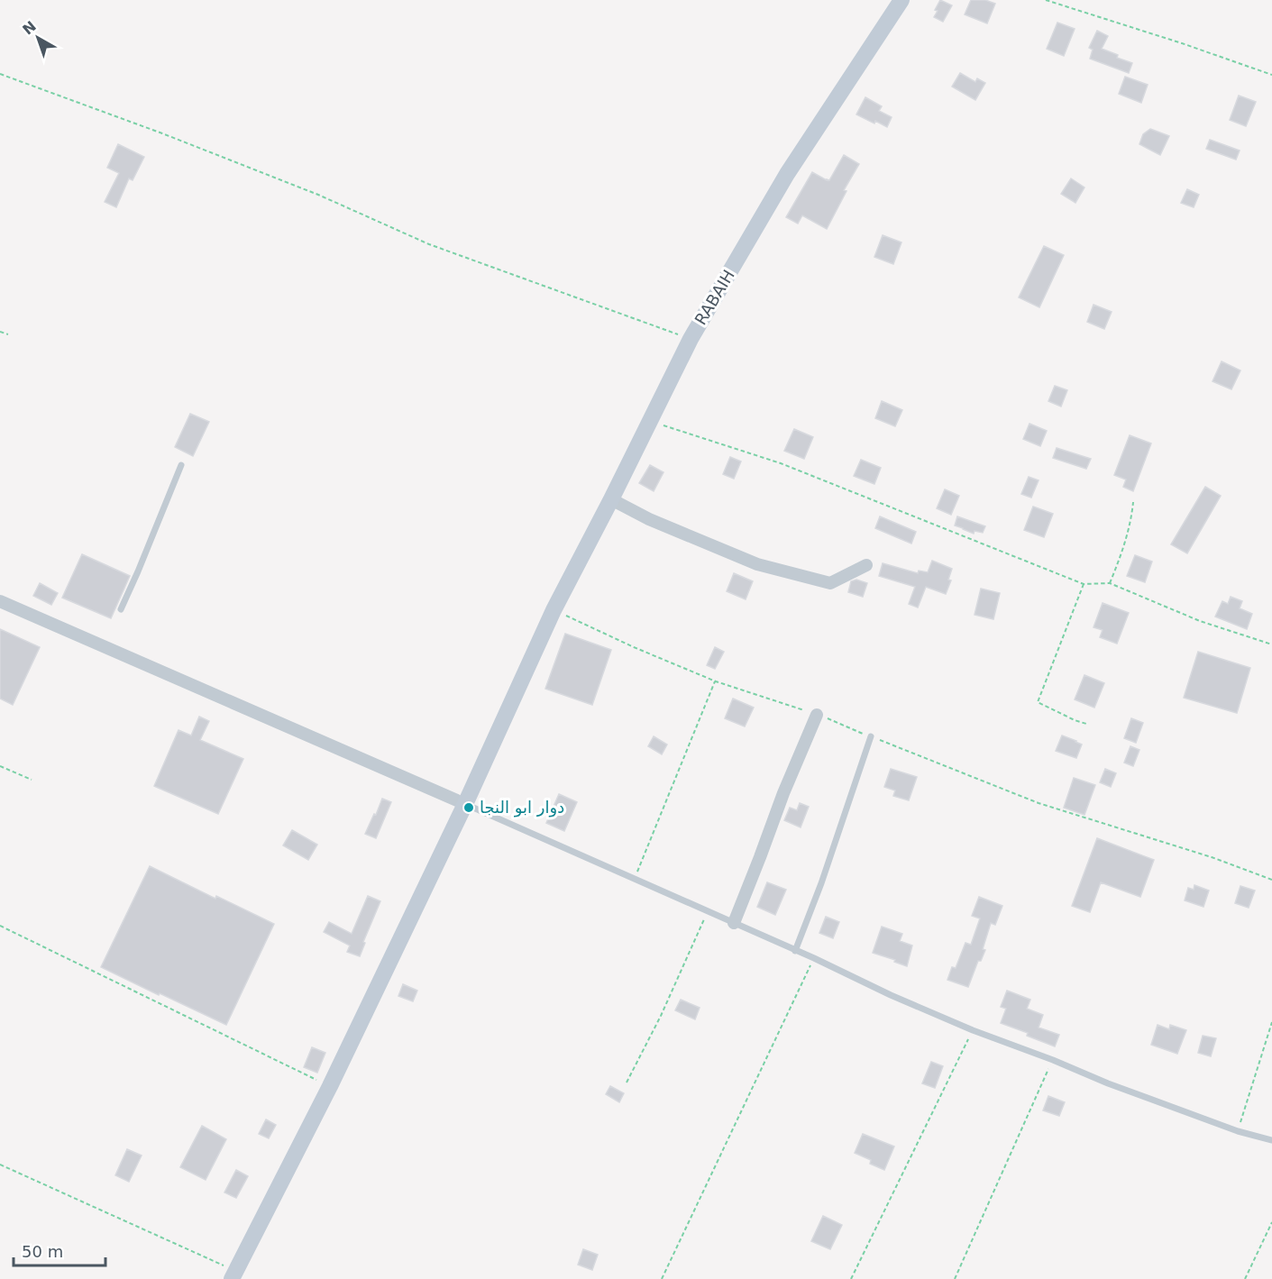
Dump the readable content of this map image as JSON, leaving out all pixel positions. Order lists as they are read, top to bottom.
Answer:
{
  "streets": {
    "street": ["RABAIH"]
  },
  "places": ["دوار ابو النجا"],
  "scale_bar": "50 m",
  "north": "top left"
}
